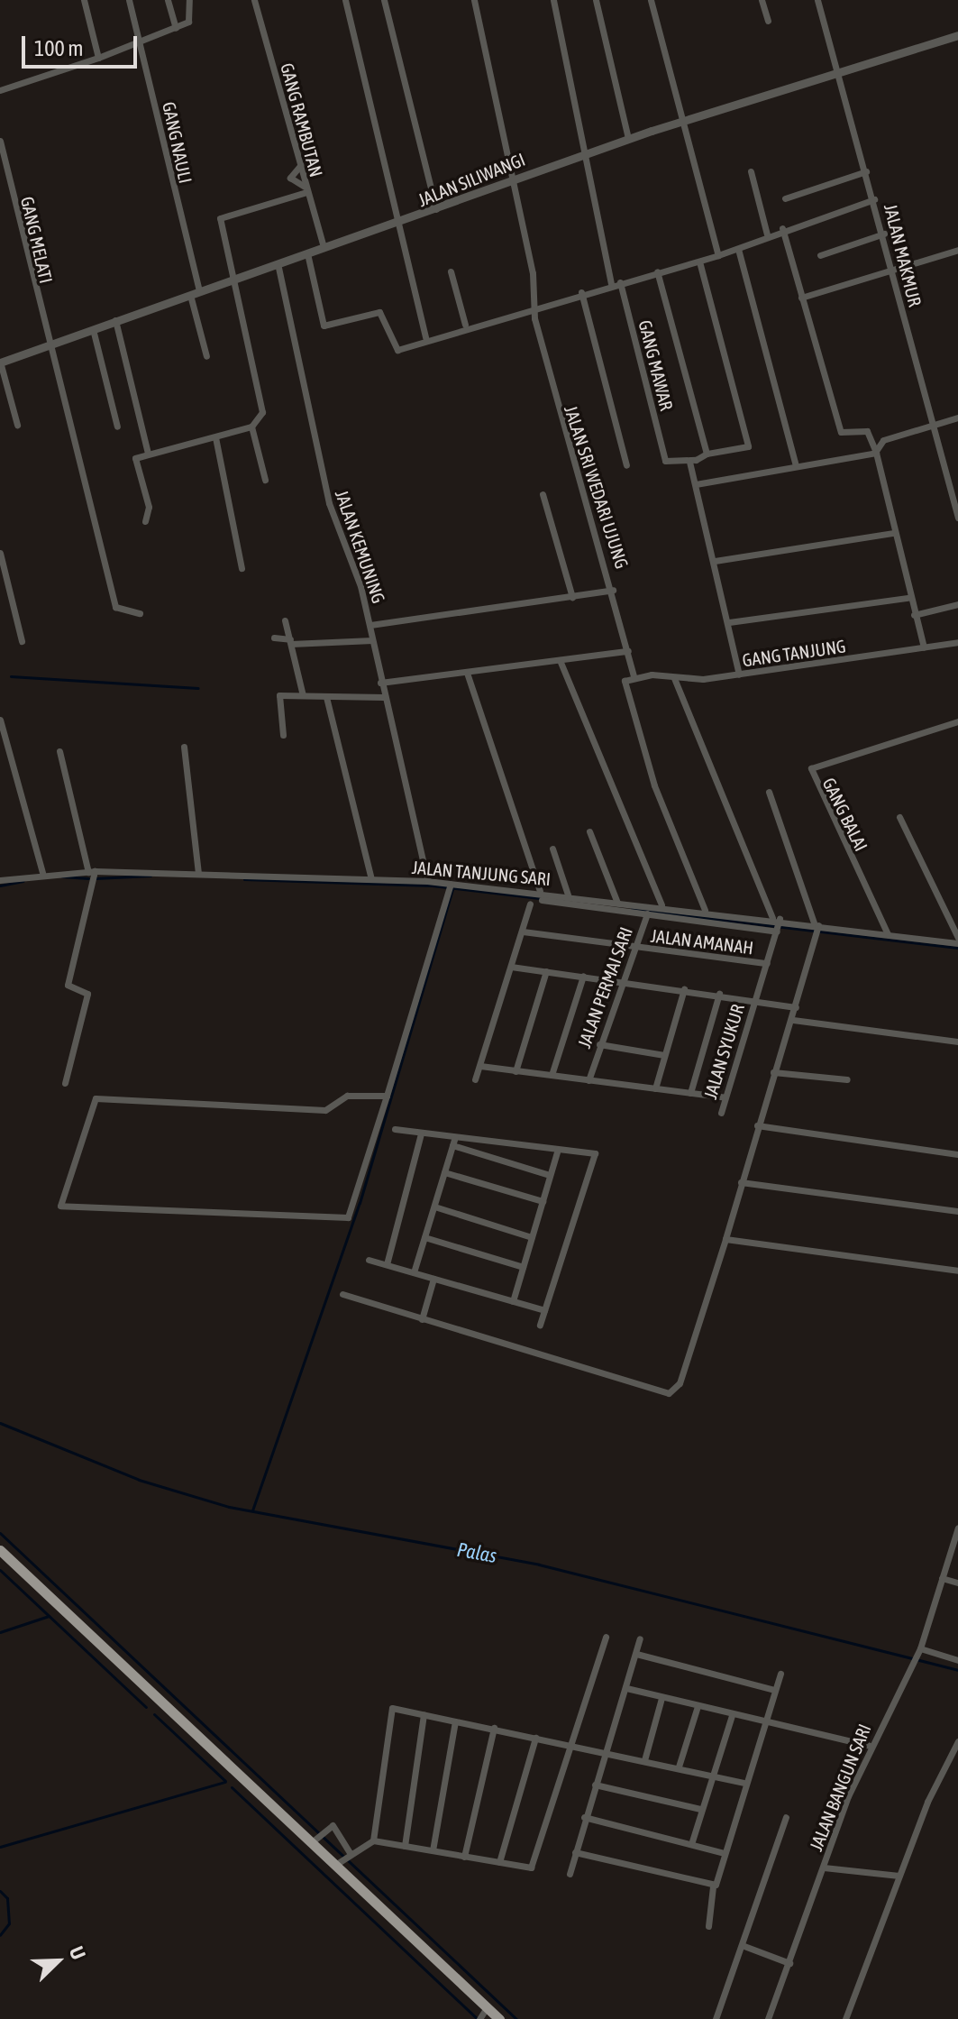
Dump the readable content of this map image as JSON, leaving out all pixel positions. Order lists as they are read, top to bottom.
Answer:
{
  "streets": {
    "street": [
      "GANG RAMBUTAN",
      "GANG NAULI",
      "JALAN SILIWANGI",
      "GANG MELATI",
      "JALAN MAKMUR",
      "GANG MAWAR",
      "JALAN SRI WEDARI UJUNG",
      "JALAN KEMUNING",
      "GANG TANJUNG",
      "GANG BALAI",
      "JALAN TANJUNG SARI",
      "JALAN AMANAH",
      "JALAN PERMAI SARI",
      "JALAN SYUKUR",
      "JALAN BANGUN SARI"
    ]
  },
  "crossings": [
    ["GANG RAMBUTAN", "JALAN SILIWANGI"],
    ["GANG NAULI", "JALAN SILIWANGI"],
    ["JALAN SILIWANGI", "GANG MELATI"],
    ["JALAN SILIWANGI", "JALAN MAKMUR"],
    ["JALAN SILIWANGI", "JALAN SRI WEDARI UJUNG"],
    ["JALAN SILIWANGI", "JALAN KEMUNING"],
    ["JALAN SRI WEDARI UJUNG", "GANG TANJUNG"],
    ["JALAN KEMUNING", "JALAN TANJUNG SARI"],
    ["GANG BALAI", "JALAN TANJUNG SARI"],
    ["JALAN TANJUNG SARI", "JALAN PERMAI SARI"],
    ["JALAN TANJUNG SARI", "JALAN SYUKUR"],
    ["JALAN AMANAH", "JALAN PERMAI SARI"],
    ["JALAN AMANAH", "JALAN SYUKUR"]
  ],
  "water": ["Palas"],
  "scale_bar": "100 m",
  "north": "top right"
}
